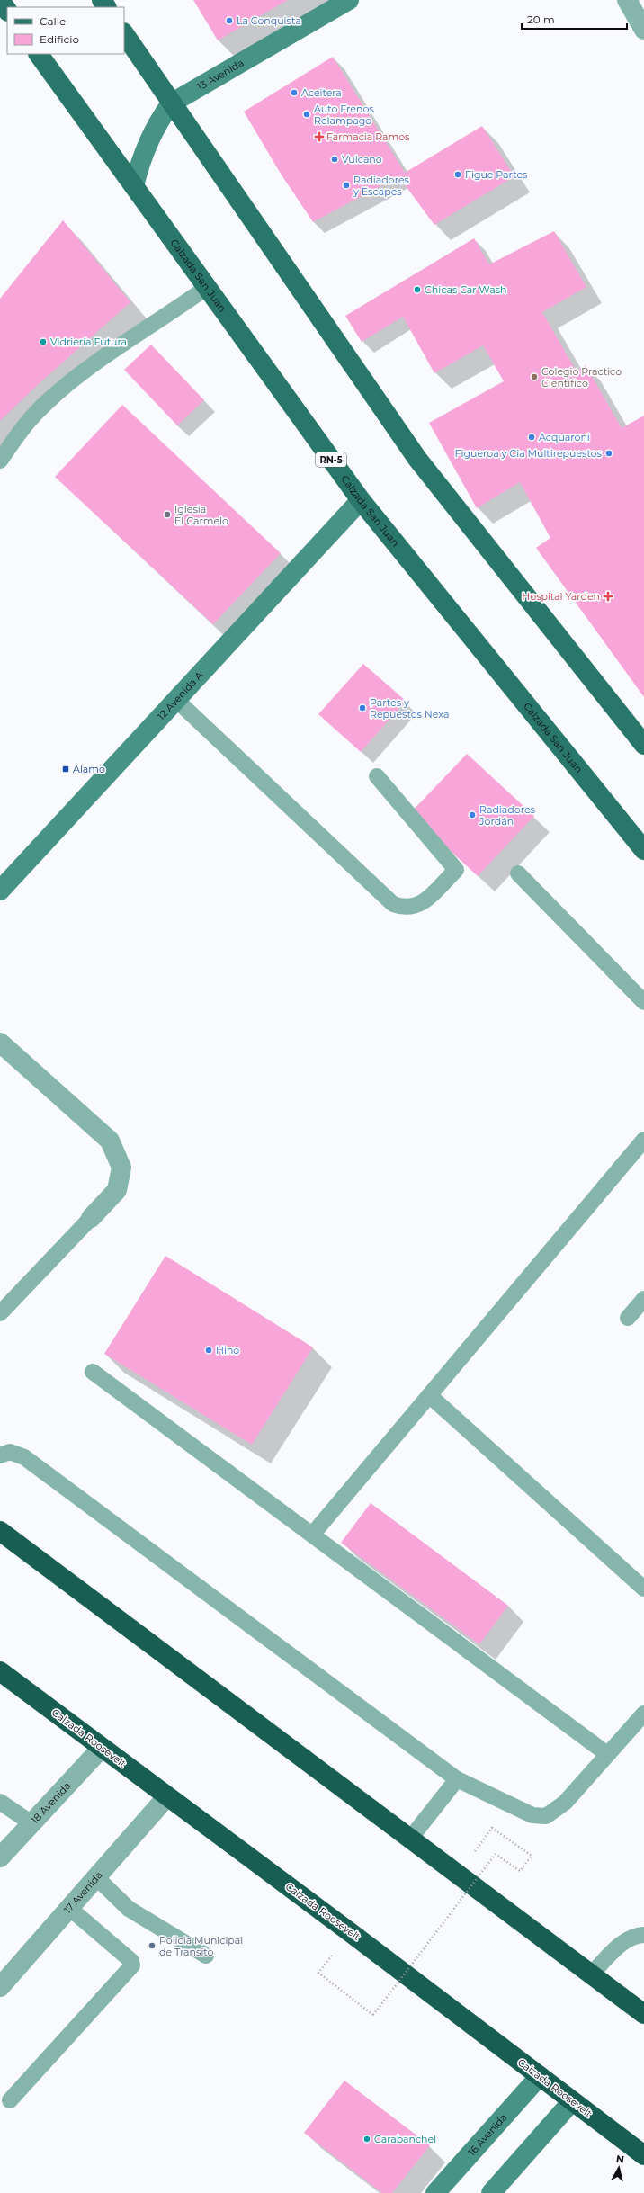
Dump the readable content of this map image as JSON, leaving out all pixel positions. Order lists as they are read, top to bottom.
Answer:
{
  "streets": {
    "highway": ["Calzada Roosevelt"],
    "main road": ["Calzada San Juan", "RN-5"],
    "street": [
      "13 Avenida",
      "12 Avenida A",
      "18 Avenida",
      "17 Avenida",
      "16 Avenida"
    ]
  },
  "crossings": [
    ["13 Avenida", "Calzada San Juan"],
    ["Calzada San Juan", "12 Avenida A"],
    ["Calzada Roosevelt", "18 Avenida"],
    ["Calzada Roosevelt", "17 Avenida"],
    ["Calzada Roosevelt", "16 Avenida"]
  ],
  "places": {
    "other": [
      "La Conquista",
      "Aceitera",
      "Auto Frenos Relampago",
      "Vulcano",
      "Figue Partes",
      "Radiadores y Escapes",
      "Chicas Car Wash",
      "Vidriería Futura",
      "Colegio Practico Cientifico",
      "Acquaroni",
      "Figueroa y Cia Multirepuestos",
      "Iglesia El Carmelo",
      "Partes y Repuestos Nexa",
      "Radiadores Jordán",
      "Hino",
      "Policia Municipal de Transito",
      "Carabanchel"
    ],
    "health": ["Farmacia Ramos", "Hospital Yarden"],
    "transit": ["Alamo"]
  },
  "legend": ["Calle", "Edificio"],
  "scale_bar": "20 m",
  "north": "top"
}
